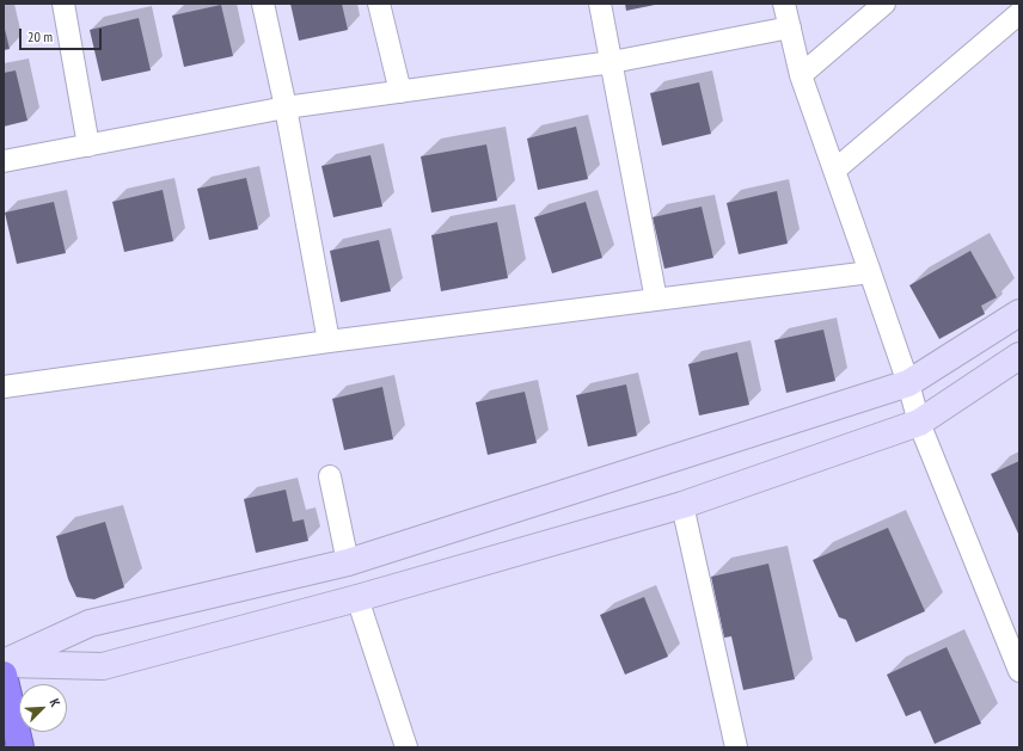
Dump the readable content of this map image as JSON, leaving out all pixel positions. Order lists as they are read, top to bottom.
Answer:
{
  "scale_bar": "20 m",
  "north": "top right"
}
